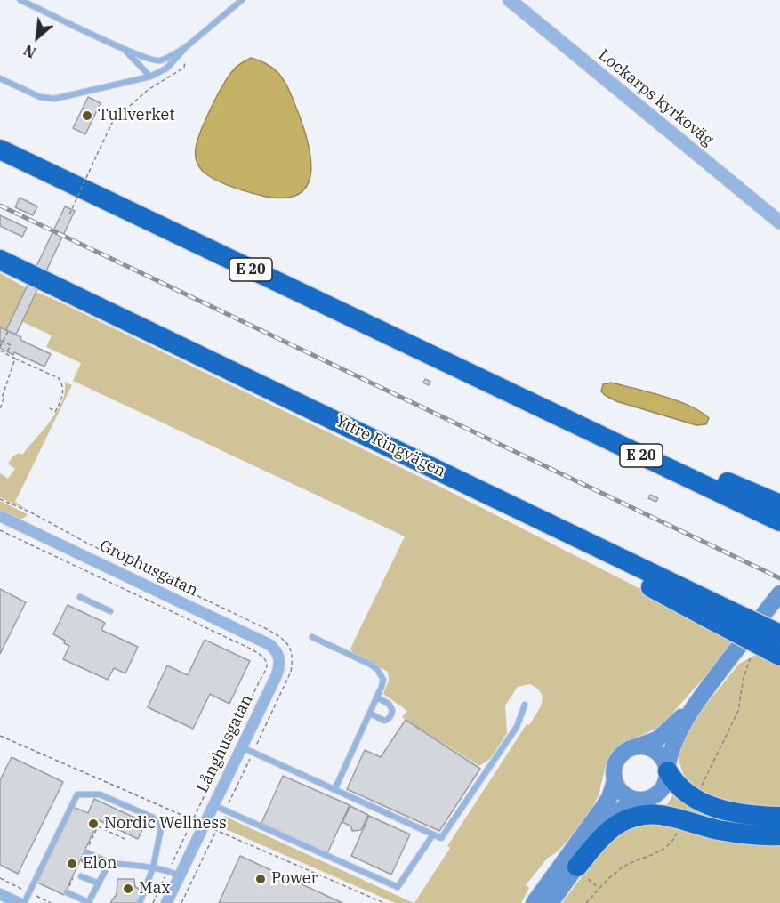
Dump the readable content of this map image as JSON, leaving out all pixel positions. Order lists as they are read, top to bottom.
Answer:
{
  "streets": {
    "highway": ["E 20", "Yttre Ringvägen"],
    "street": ["Lockarps kyrkoväg", "Grophusgatan", "Långhusgatan"]
  },
  "crossings": [
    ["Grophusgatan", "Långhusgatan"]
  ],
  "places": [
    "Tullverket",
    "Nordic Wellness",
    "Elon",
    "Power",
    "Max"
  ],
  "north": "bottom left"
}
